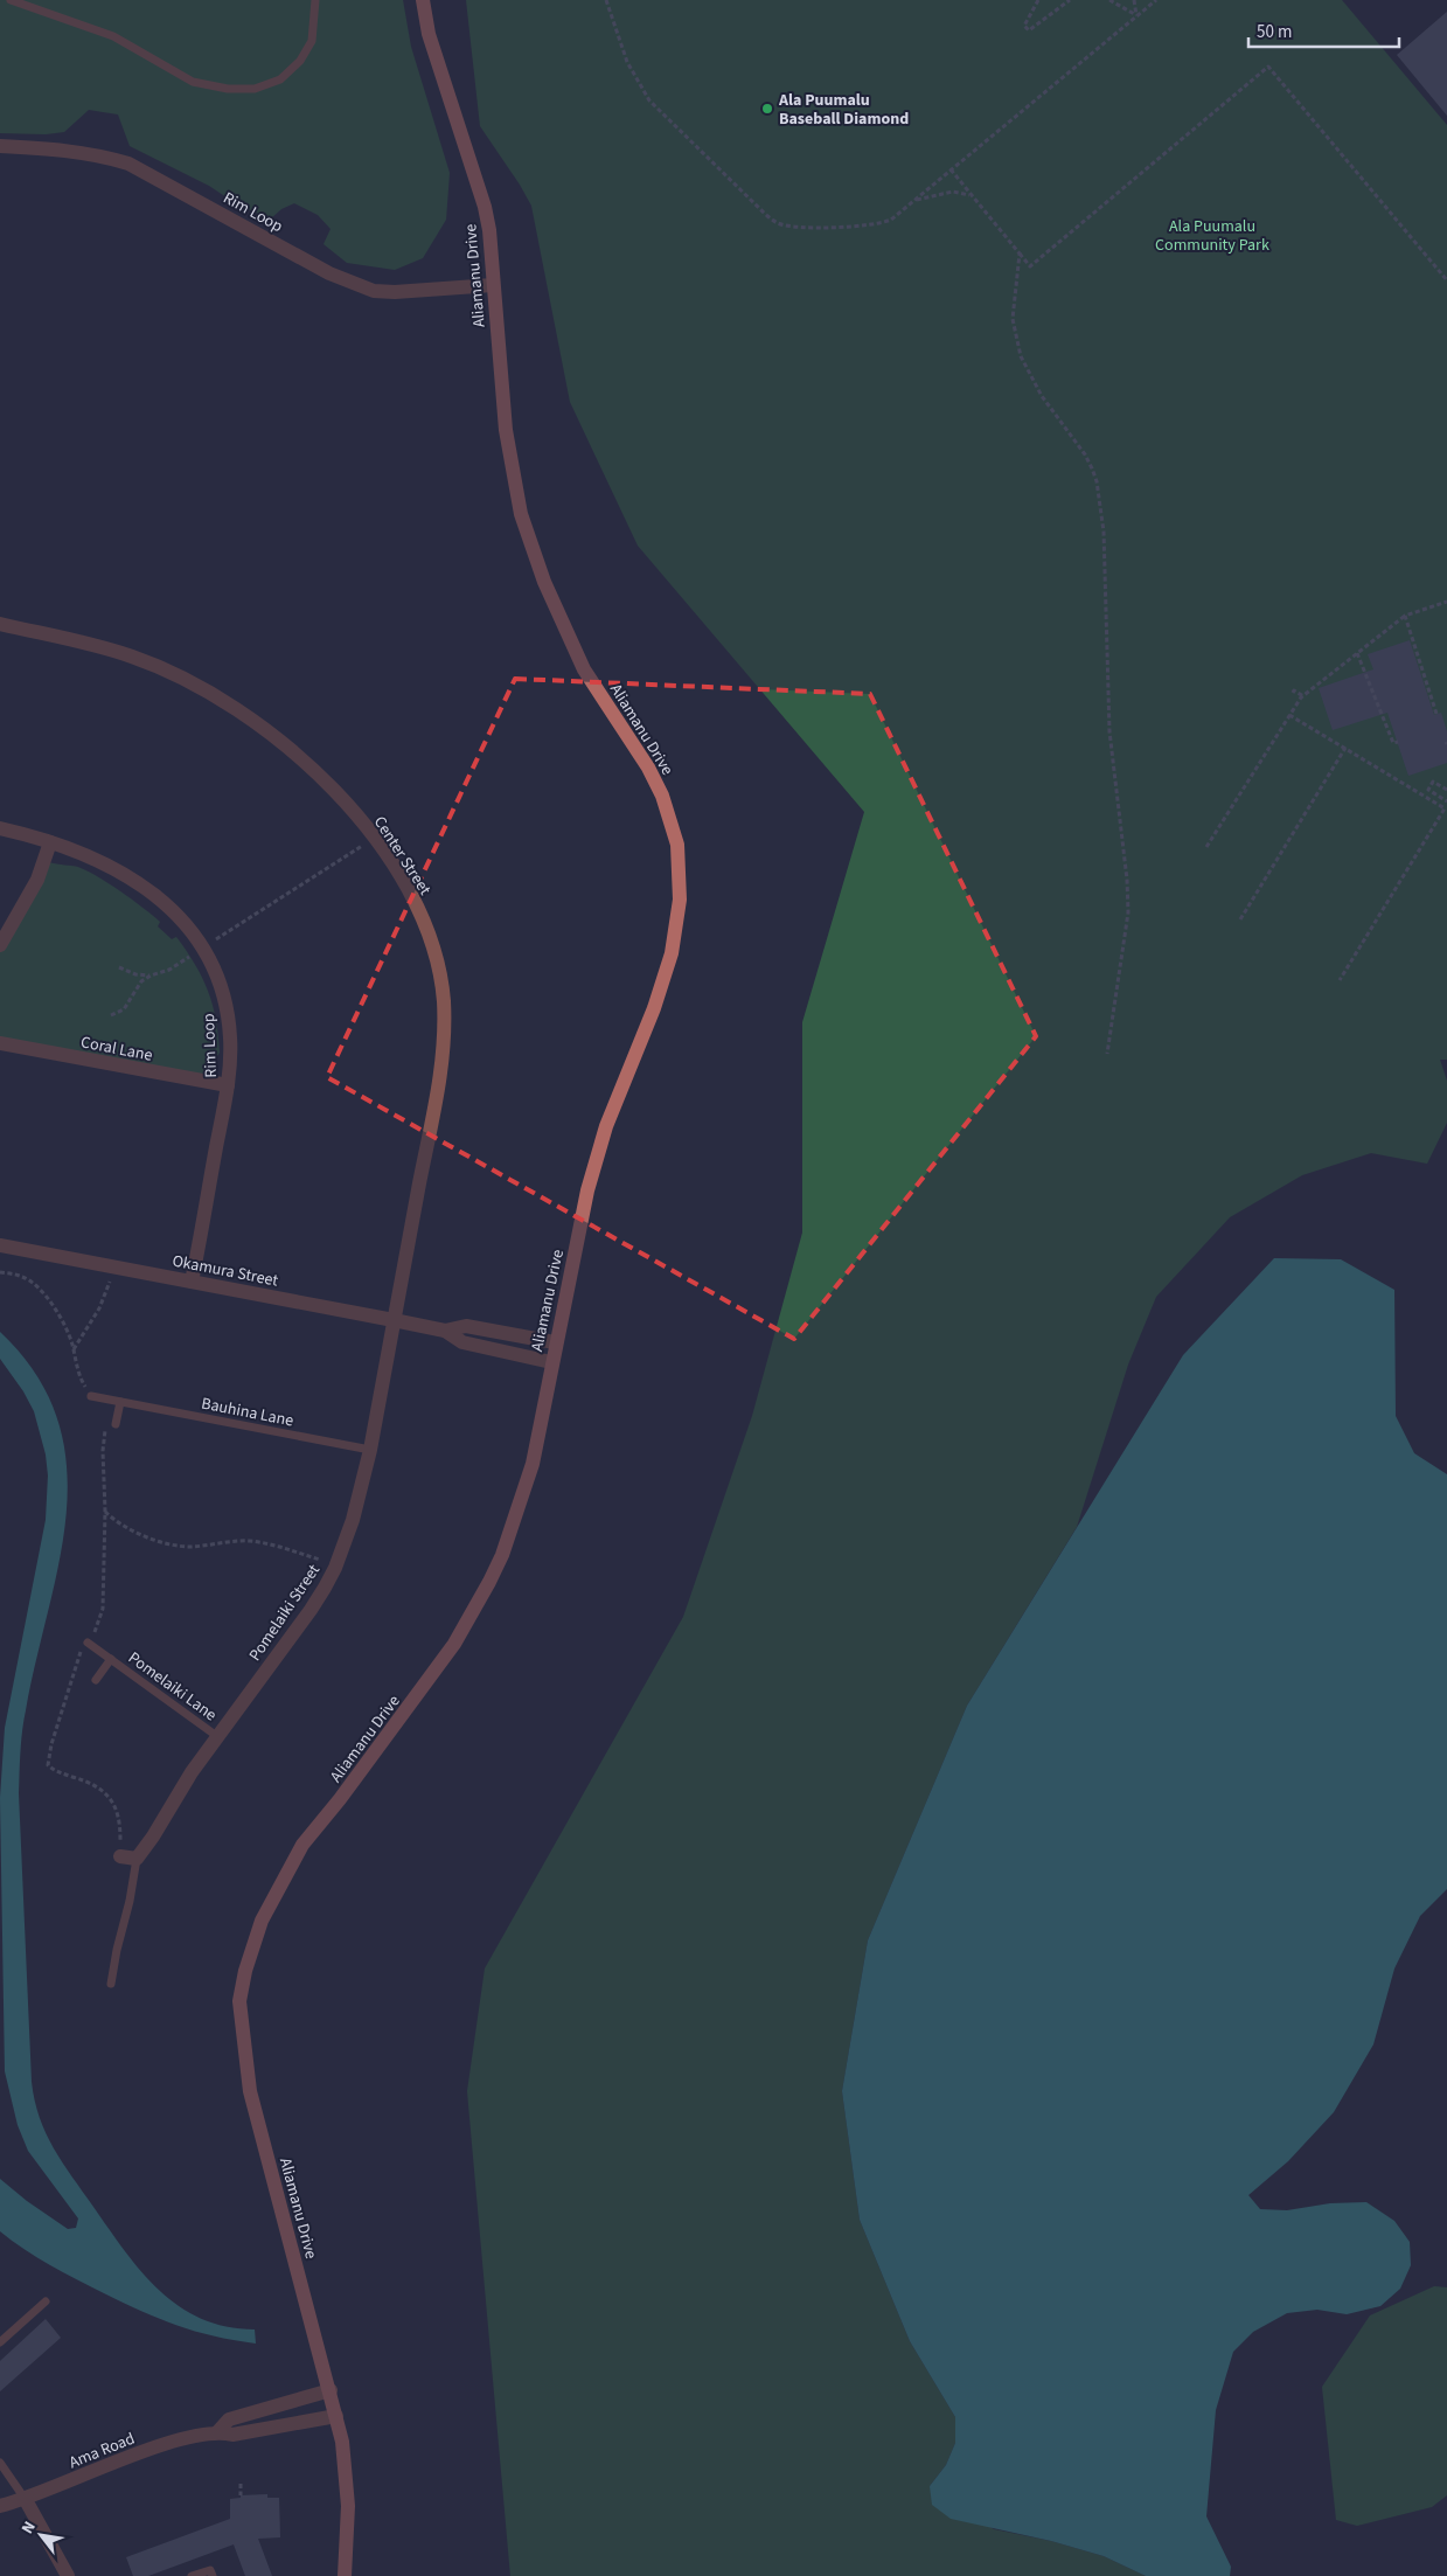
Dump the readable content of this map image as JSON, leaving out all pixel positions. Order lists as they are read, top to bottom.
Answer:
{
  "streets": {
    "street": [
      "Rim Loop",
      "Aliamanu Drive",
      "Center Street",
      "Coral Lane",
      "Okamura Street",
      "Pomelaiki Street",
      "Ama Road"
    ],
    "lane": ["Bauhina Lane", "Pomelaiki Lane"]
  },
  "crossings": [
    ["Rim Loop", "Aliamanu Drive"],
    ["Rim Loop", "Coral Lane"],
    ["Rim Loop", "Okamura Street"],
    ["Aliamanu Drive", "Okamura Street"],
    ["Aliamanu Drive", "Ama Road"],
    ["Center Street", "Okamura Street"],
    ["Center Street", "Pomelaiki Street"],
    ["Okamura Street", "Pomelaiki Street"],
    ["Bauhina Lane", "Pomelaiki Street"],
    ["Pomelaiki Street", "Pomelaiki Lane"]
  ],
  "parks": ["Ala Puumalu Community Park"],
  "places": ["Ala Puumalu Baseball Diamond"],
  "scale_bar": "50 m",
  "north": "top left"
}
